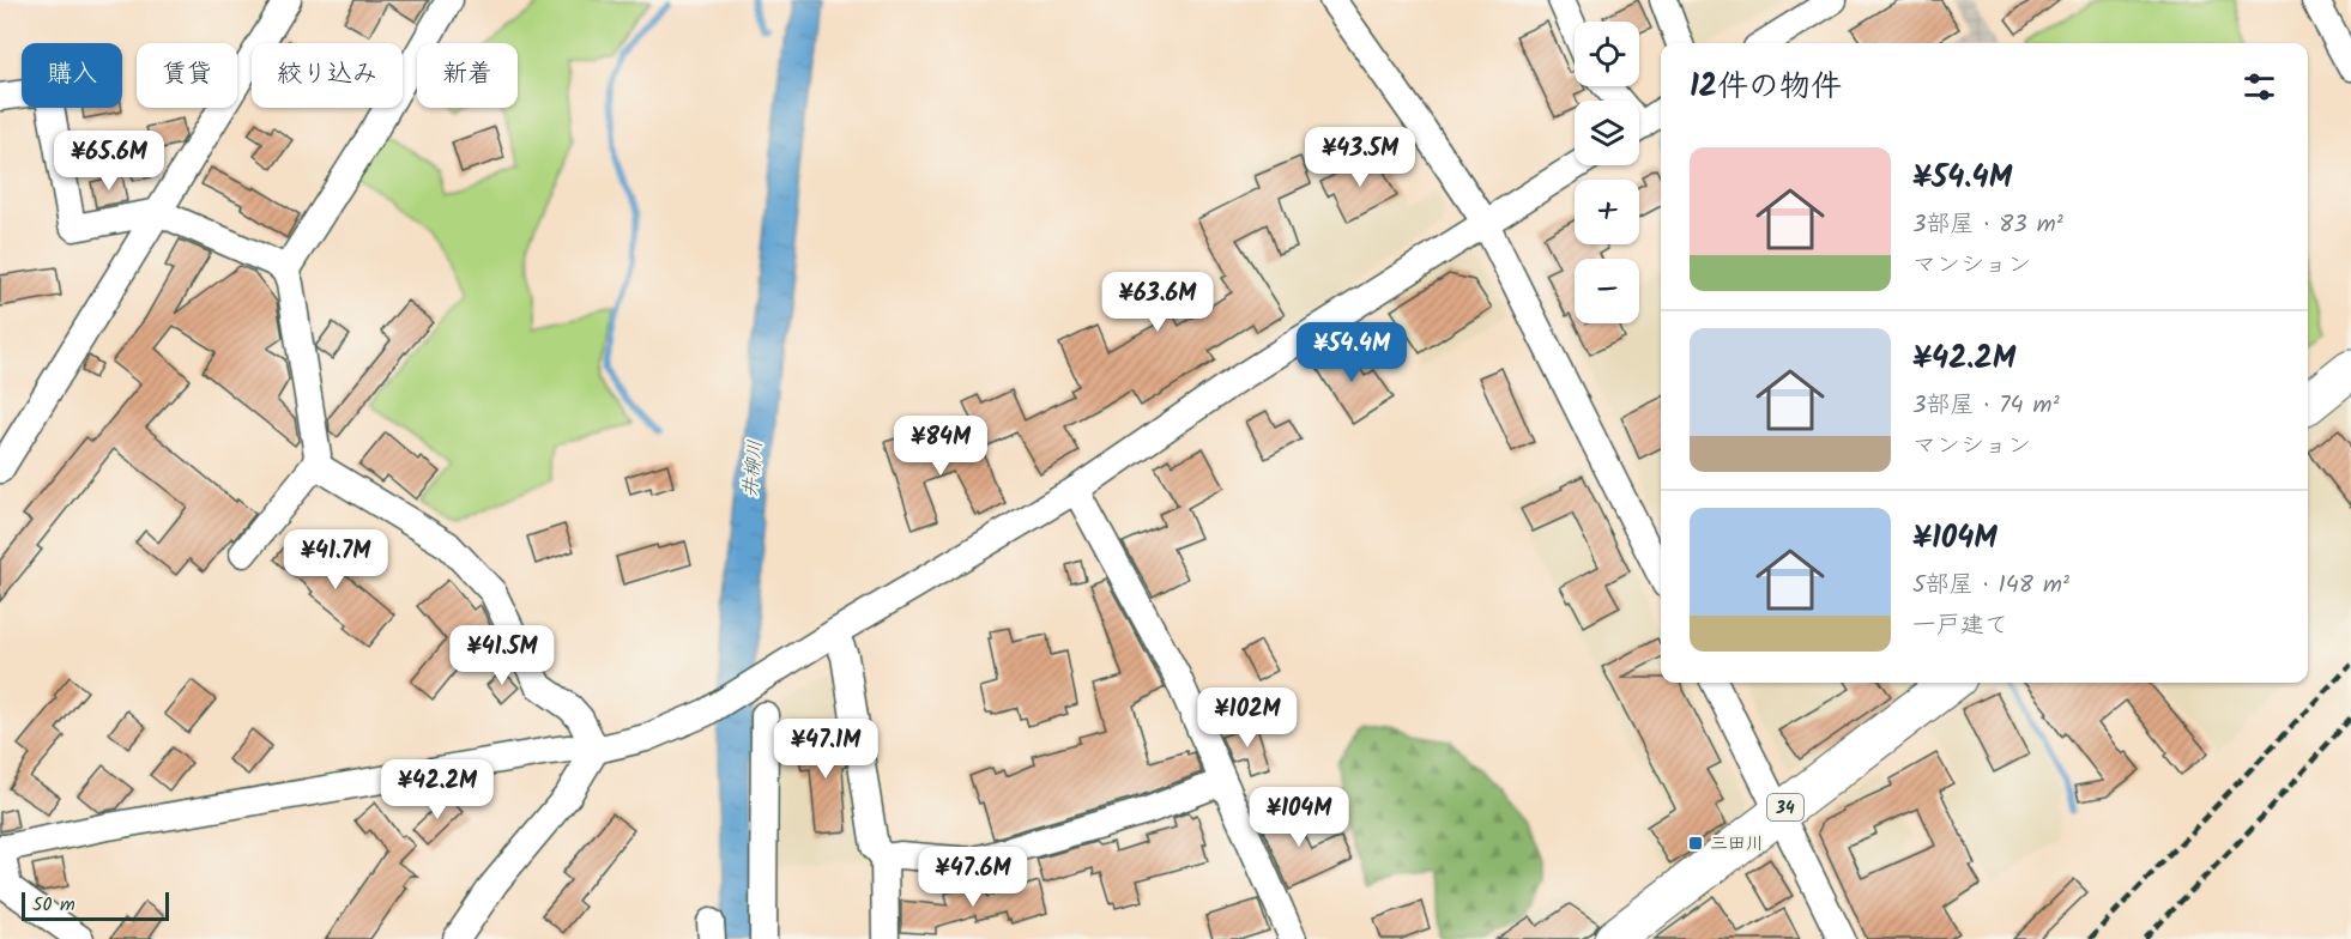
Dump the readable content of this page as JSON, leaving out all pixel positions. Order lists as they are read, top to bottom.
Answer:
{
  "streets": {
    "highway": ["34"]
  },
  "water": ["井柳川"],
  "places": {
    "transit": ["三田川"]
  },
  "scale_bar": "50 m",
  "page": {
    "map_buttons": ["+", "−"],
    "chip": [
      "購入",
      "賃貸",
      "絞り込み",
      "新着"
    ],
    "heading": "12件の物件",
    "price": [
      "¥43.5M",
      "¥65.6M",
      "¥63.6M",
      "¥54.4M",
      "¥84M",
      "¥41.7M",
      "¥41.5M",
      "¥102M",
      "¥47.1M",
      "¥42.2M",
      "¥104M",
      "¥47.6M"
    ],
    "list": [
      {
        "name": "¥54.4M",
        "note": "3部屋 · 83 m² · マンション"
      },
      {
        "name": "¥42.2M",
        "note": "3部屋 · 74 m² · マンション"
      },
      {
        "name": "¥104M",
        "note": "5部屋 · 148 m² · 一戸建て"
      }
    ],
    "scale": "50 m"
  }
}
